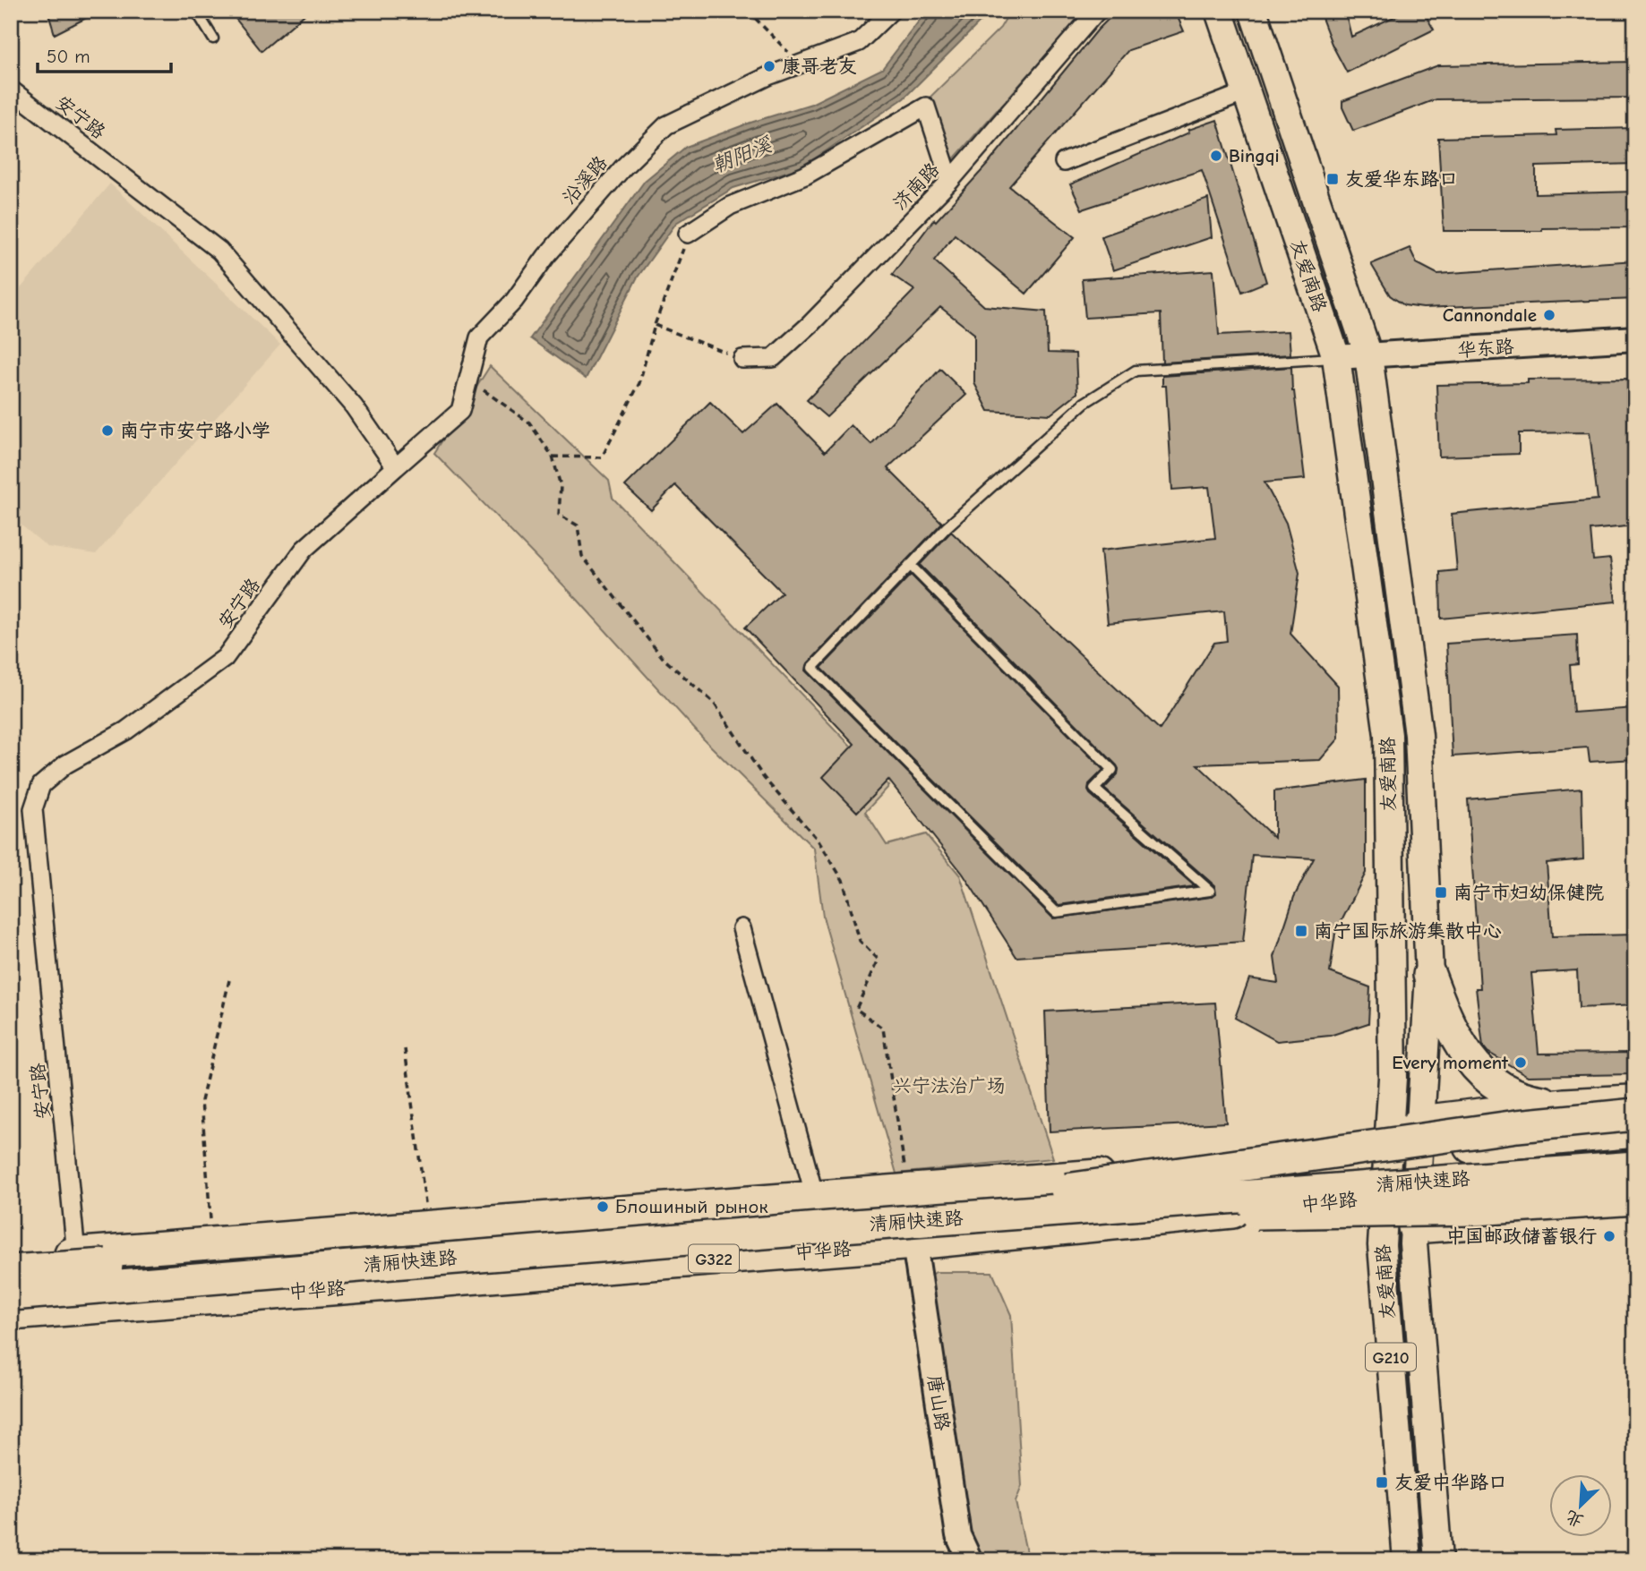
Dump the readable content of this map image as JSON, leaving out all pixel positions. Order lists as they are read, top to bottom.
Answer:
{
  "streets": {
    "highway": ["清厢快速路", "中华路", "G322"],
    "main road": ["友爱南路", "G210"],
    "street": [
      "安宁路",
      "沿溪路",
      "济南路",
      "华东路",
      "唐山路"
    ]
  },
  "crossings": [
    ["安宁路", "沿溪路"],
    ["友爱南路", "华东路"],
    ["友爱南路", "中华路"],
    ["中华路", "唐山路"]
  ],
  "water": ["朝阳溪"],
  "parks": ["兴宁法治广场"],
  "places": {
    "other": [
      "康哥老友",
      "Bingqi",
      "Cannondale",
      "南宁市安宁路小学",
      "Every moment",
      "Блошиный рынок",
      "中国邮政储蓄银行"
    ],
    "transit": [
      "友爱华东路口",
      "南宁市妇幼保健院",
      "南宁国际旅游集散中心",
      "友爱中华路口"
    ]
  },
  "scale_bar": "50 m",
  "north": "bottom left"
}
